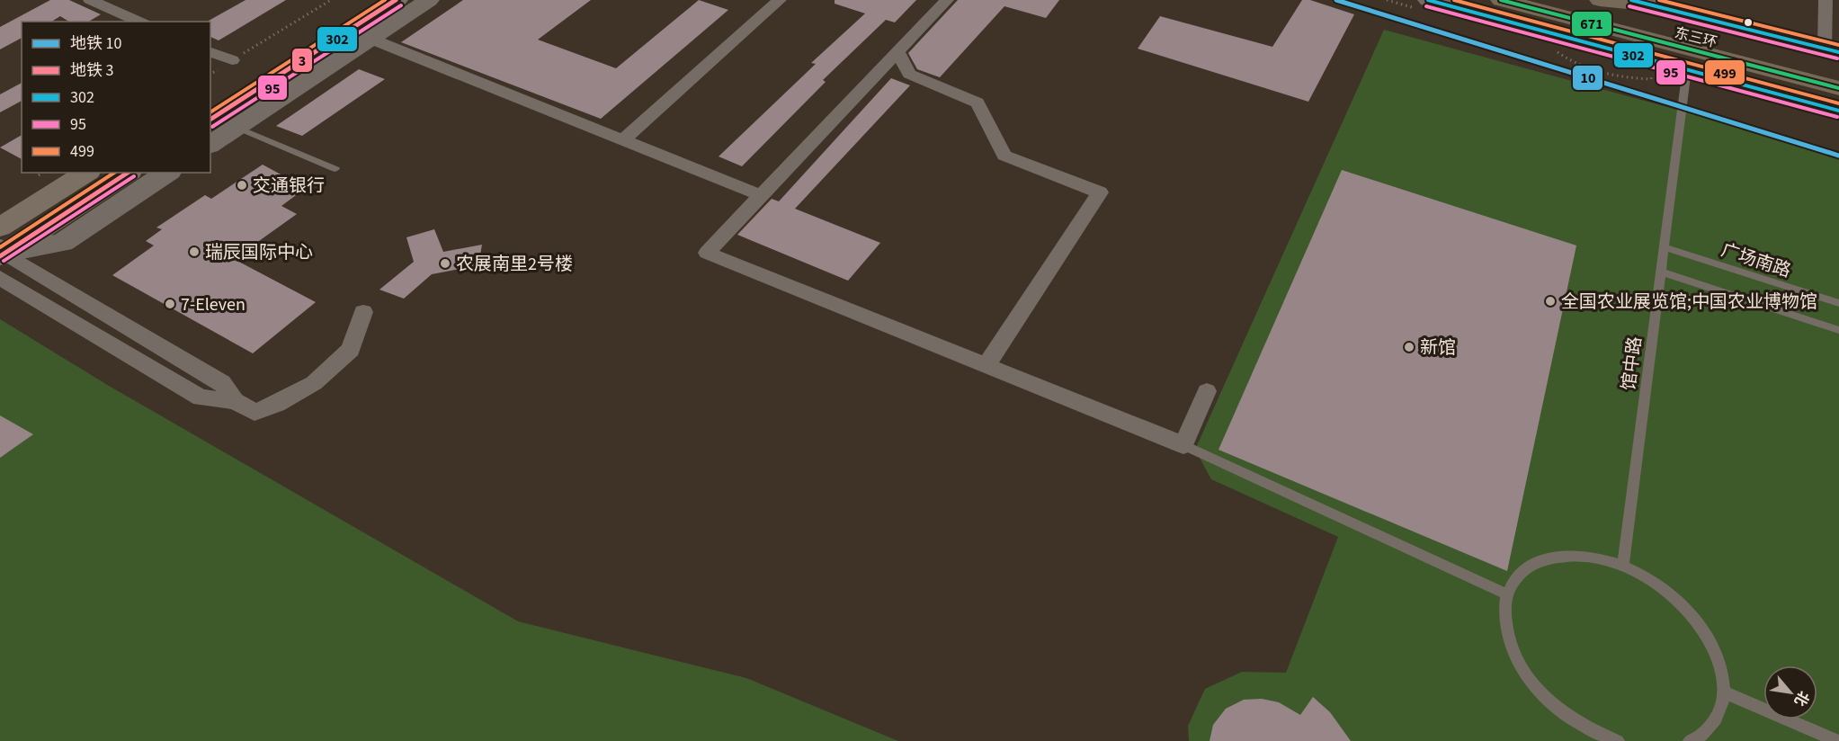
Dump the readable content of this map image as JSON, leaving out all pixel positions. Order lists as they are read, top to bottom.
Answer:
{
  "streets": {
    "highway": ["东三环"],
    "lane": ["广场南路", "馆中路"]
  },
  "crossings": [
    ["广场南路", "馆中路"]
  ],
  "places": [
    "交通银行",
    "瑞辰国际中心",
    "农展南里2号楼",
    "全国农业展览馆;中国农业博物馆",
    "7-Eleven",
    "新馆"
  ],
  "lines": [
    "metro line 10",
    "metro line 3",
    "transit line 302",
    "transit line 499",
    "transit line 671",
    "transit line 95"
  ],
  "legend": [
    "地铁 10",
    "地铁 3",
    "302",
    "95",
    "499"
  ],
  "north": "bottom right"
}
